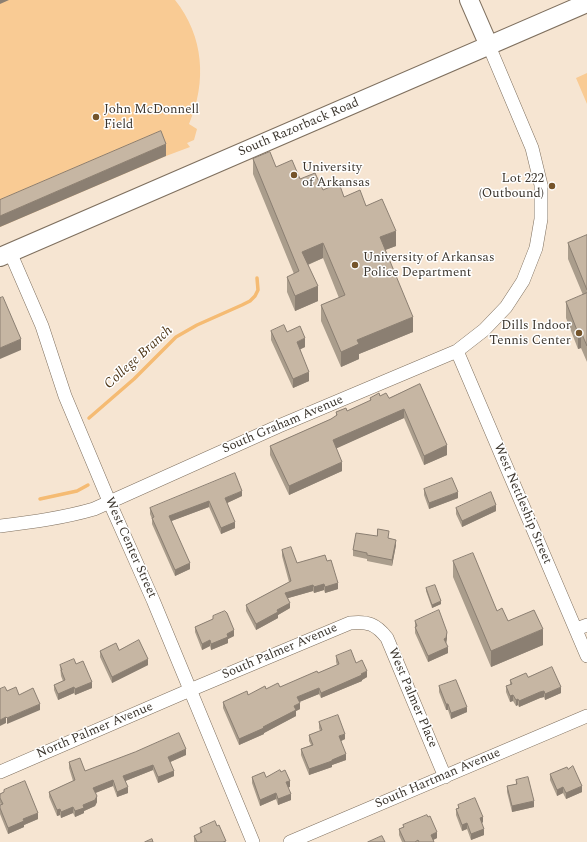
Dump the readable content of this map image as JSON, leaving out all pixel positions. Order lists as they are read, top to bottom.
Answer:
{
  "streets": {
    "main road": ["South Razorback Road"],
    "street": [
      "South Graham Avenue",
      "West Nettleship Street",
      "West Center Street",
      "South Palmer Avenue",
      "West Palmer Place",
      "North Palmer Avenue",
      "South Hartman Avenue"
    ]
  },
  "crossings": [
    ["South Razorback Road", "South Graham Avenue"],
    ["South Razorback Road", "West Center Street"],
    ["South Graham Avenue", "West Nettleship Street"],
    ["South Graham Avenue", "West Center Street"],
    ["West Center Street", "South Palmer Avenue"],
    ["West Center Street", "North Palmer Avenue"],
    ["South Palmer Avenue", "West Palmer Place"],
    ["South Palmer Avenue", "North Palmer Avenue"],
    ["West Palmer Place", "South Hartman Avenue"]
  ],
  "water": ["College Branch"],
  "places": [
    "John McDonnell Field",
    "University of Arkansas",
    "Lot 222 (Outbound)",
    "University of Arkansas Police Department",
    "Dills Indoor Tennis Center"
  ]
}
